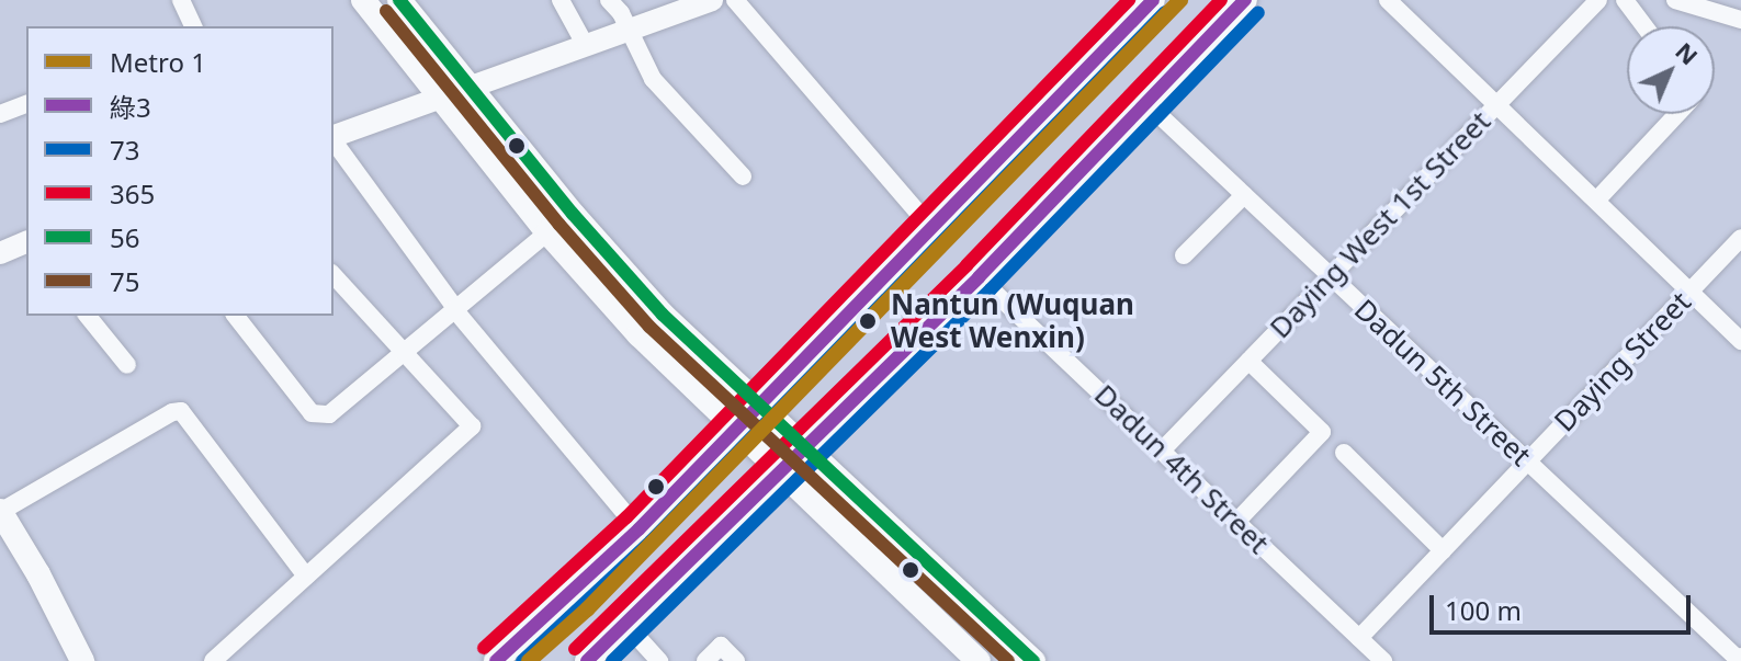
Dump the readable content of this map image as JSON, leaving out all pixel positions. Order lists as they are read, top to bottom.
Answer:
{
  "streets": {
    "street": [
      "Daying West 1st Street",
      "Daying Street",
      "Dadun 5th Street",
      "Dadun 4th Street"
    ]
  },
  "crossings": [
    ["Daying West 1st Street", "Dadun 5th Street"],
    ["Daying West 1st Street", "Dadun 4th Street"],
    ["Daying Street", "Dadun 5th Street"],
    ["Daying Street", "Dadun 4th Street"]
  ],
  "places": ["Nantun (Wuquan West Wenxin)"],
  "lines": [
    "metro line 1",
    "transit line 綠3",
    "transit line 365",
    "transit line 56",
    "transit line 75",
    "transit line 73"
  ],
  "legend": [
    "Metro 1",
    "綠3",
    "73",
    "365",
    "56",
    "75"
  ],
  "scale_bar": "100 m",
  "north": "top right"
}
